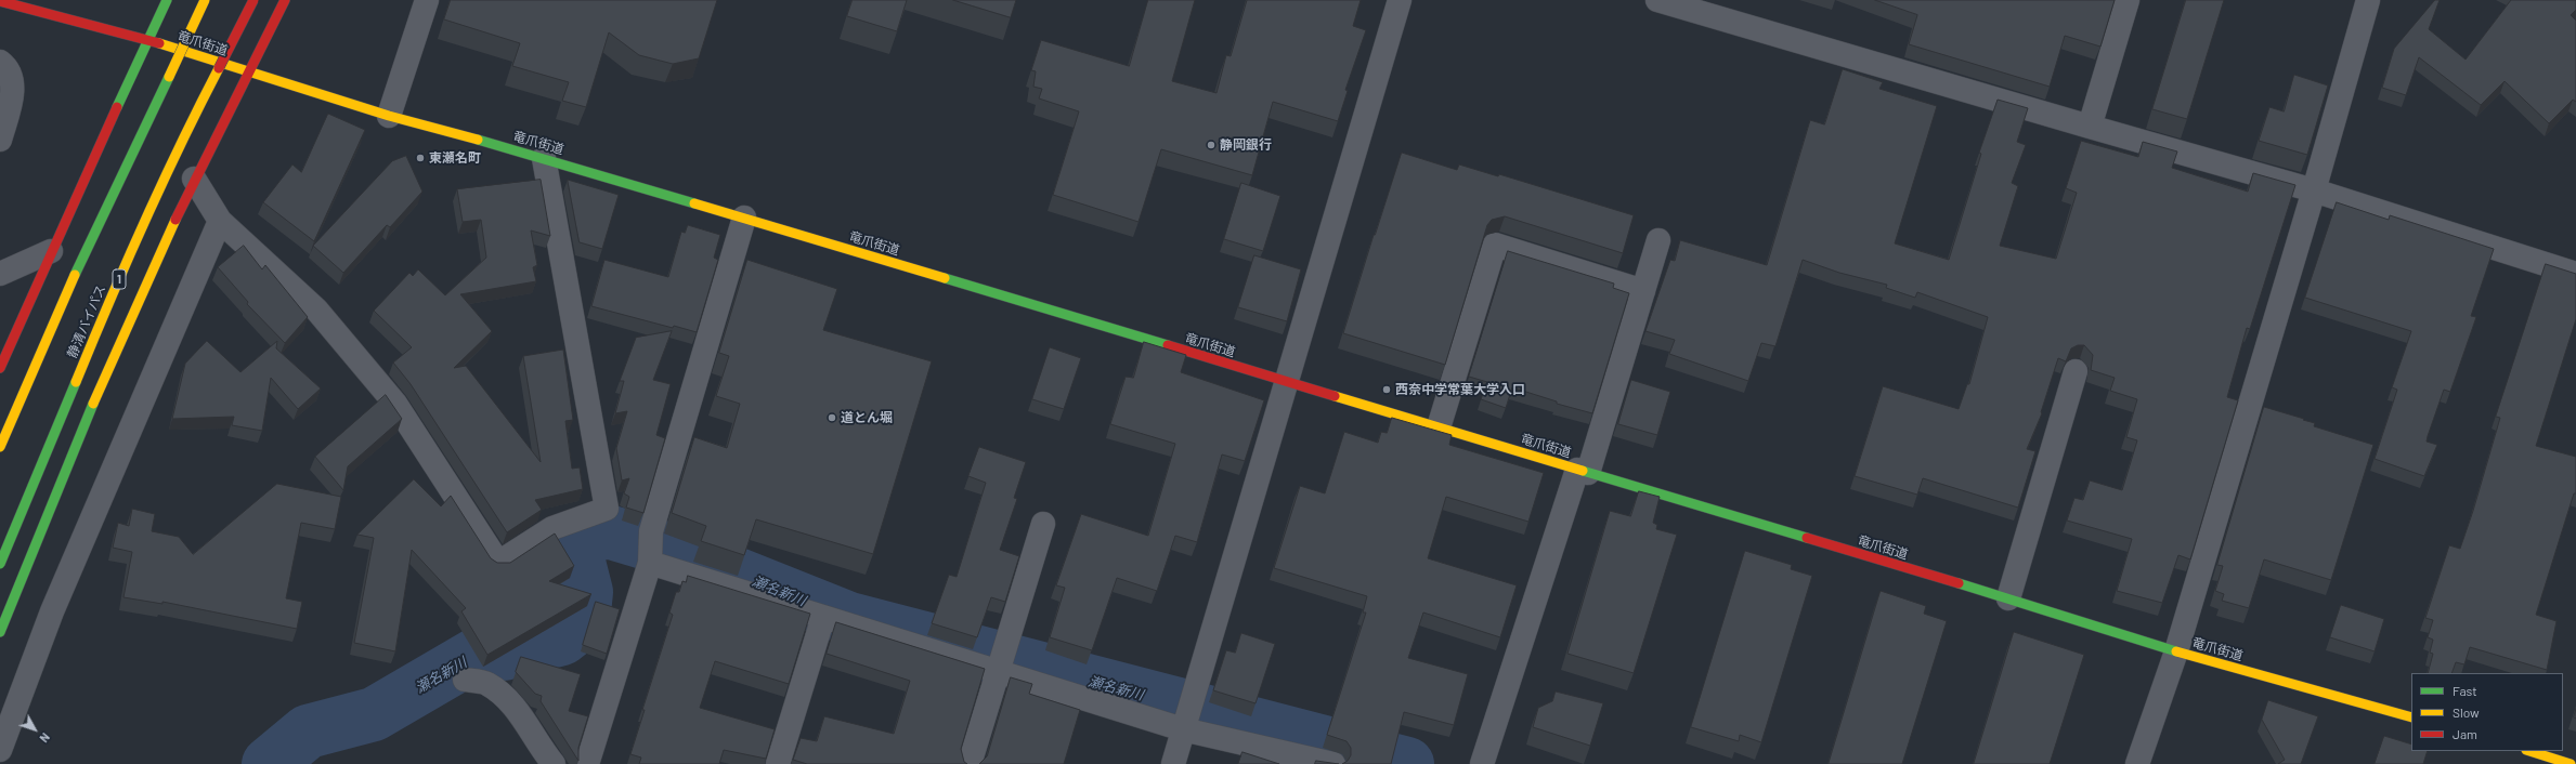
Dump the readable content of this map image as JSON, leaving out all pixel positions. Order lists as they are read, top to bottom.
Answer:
{
  "streets": {
    "main road": ["竜爪街道", "1", "静清バイパス"]
  },
  "crossings": [
    ["竜爪街道", "1"]
  ],
  "water": ["瀬名新川"],
  "places": [
    "静岡銀行",
    "東瀬名町",
    "西奈中学常葉大学入口",
    "道とん堀"
  ],
  "legend": ["Fast", "Slow", "Jam"],
  "north": "bottom right"
}
